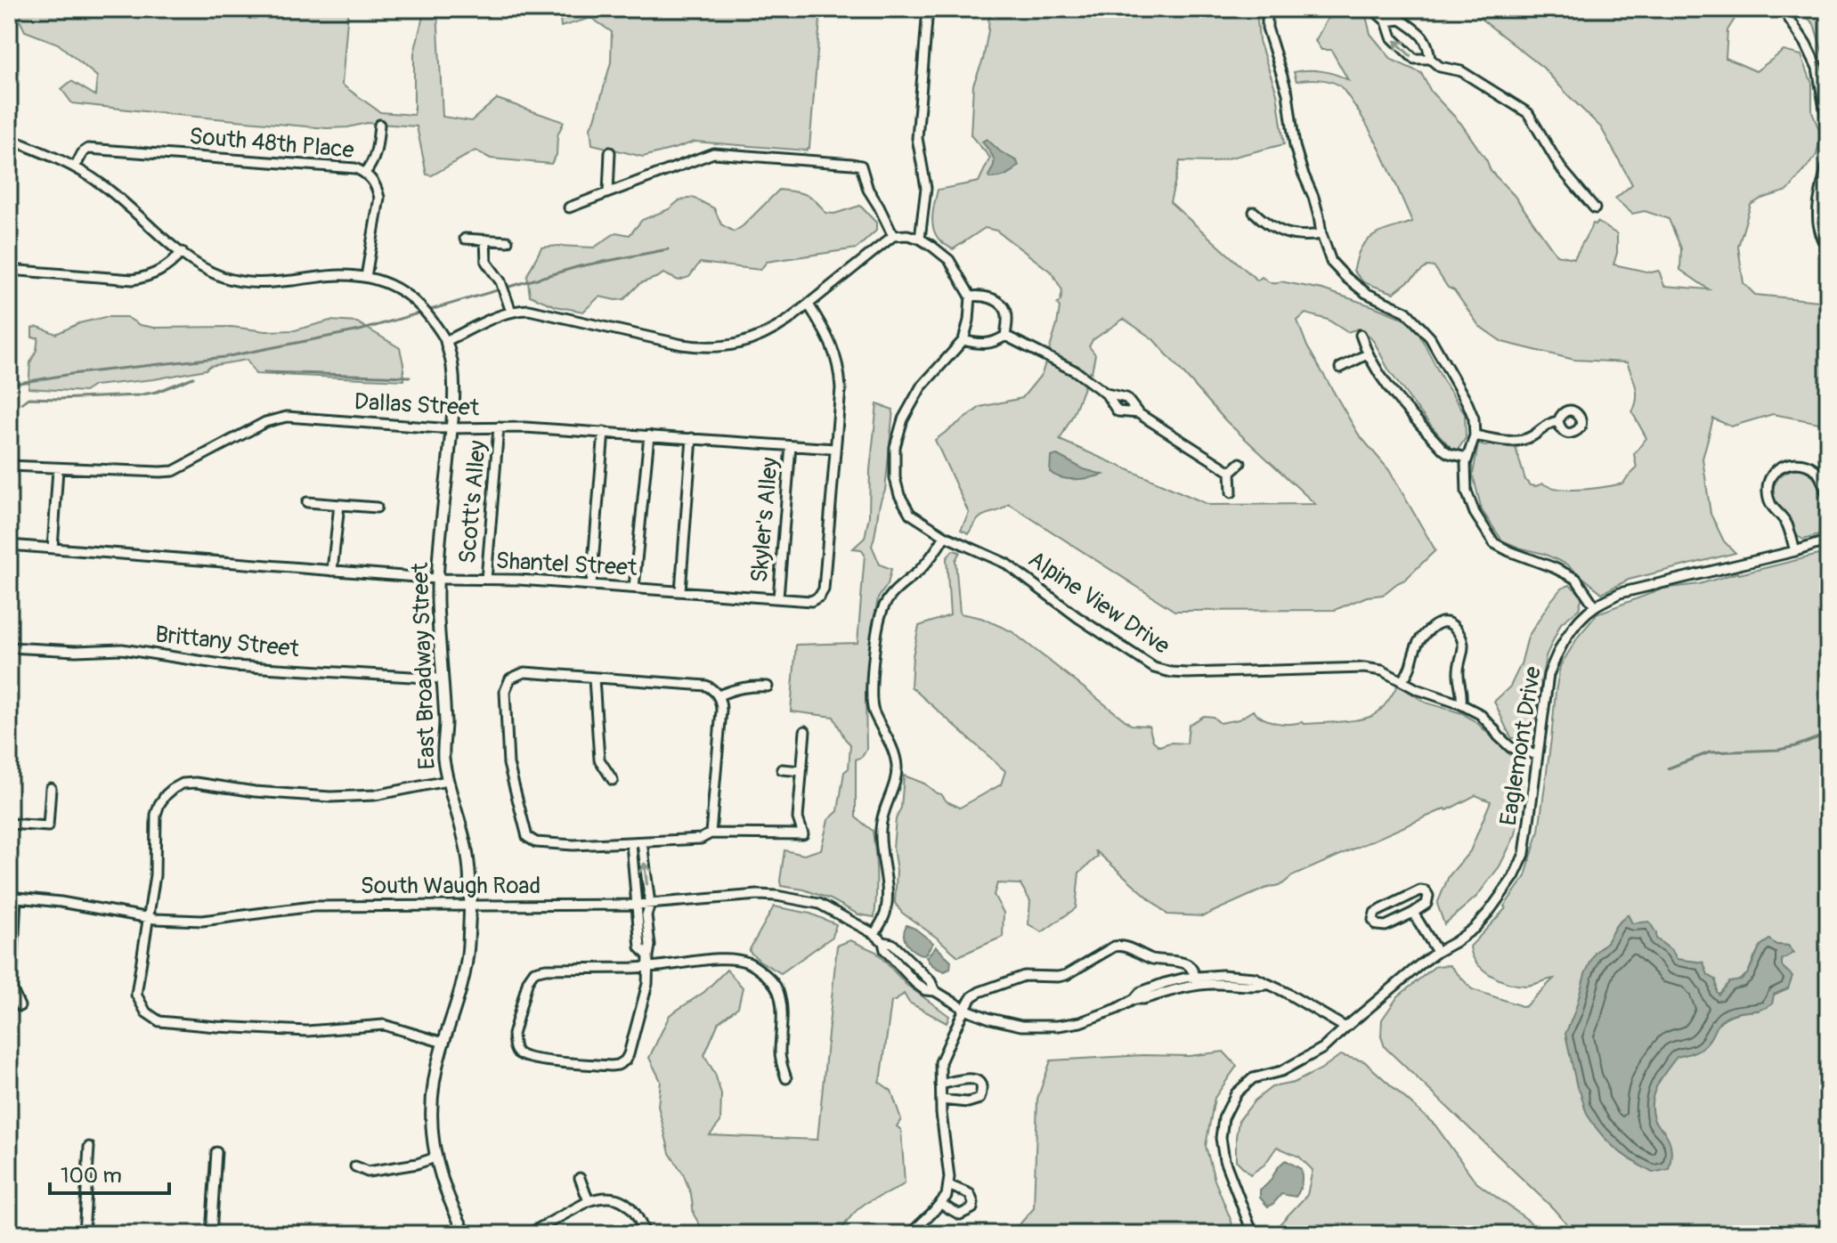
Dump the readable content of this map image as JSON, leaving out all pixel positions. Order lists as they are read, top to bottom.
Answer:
{
  "streets": {
    "street": [
      "South 48th Place",
      "Dallas Street",
      "Scott's Alley",
      "Skyler's Alley",
      "Shantel Street",
      "Alpine View Drive",
      "Brittany Street",
      "East Broadway Street",
      "Eaglemont Drive",
      "South Waugh Road"
    ]
  },
  "crossings": [
    ["Dallas Street", "Scott's Alley"],
    ["Dallas Street", "Skyler's Alley"],
    ["Dallas Street", "Shantel Street"],
    ["Dallas Street", "East Broadway Street"],
    ["Scott's Alley", "Shantel Street"],
    ["Skyler's Alley", "Shantel Street"],
    ["Shantel Street", "East Broadway Street"],
    ["Alpine View Drive", "Eaglemont Drive"],
    ["Brittany Street", "East Broadway Street"],
    ["East Broadway Street", "South Waugh Road"],
    ["Eaglemont Drive", "South Waugh Road"]
  ],
  "scale_bar": "100 m"
}
